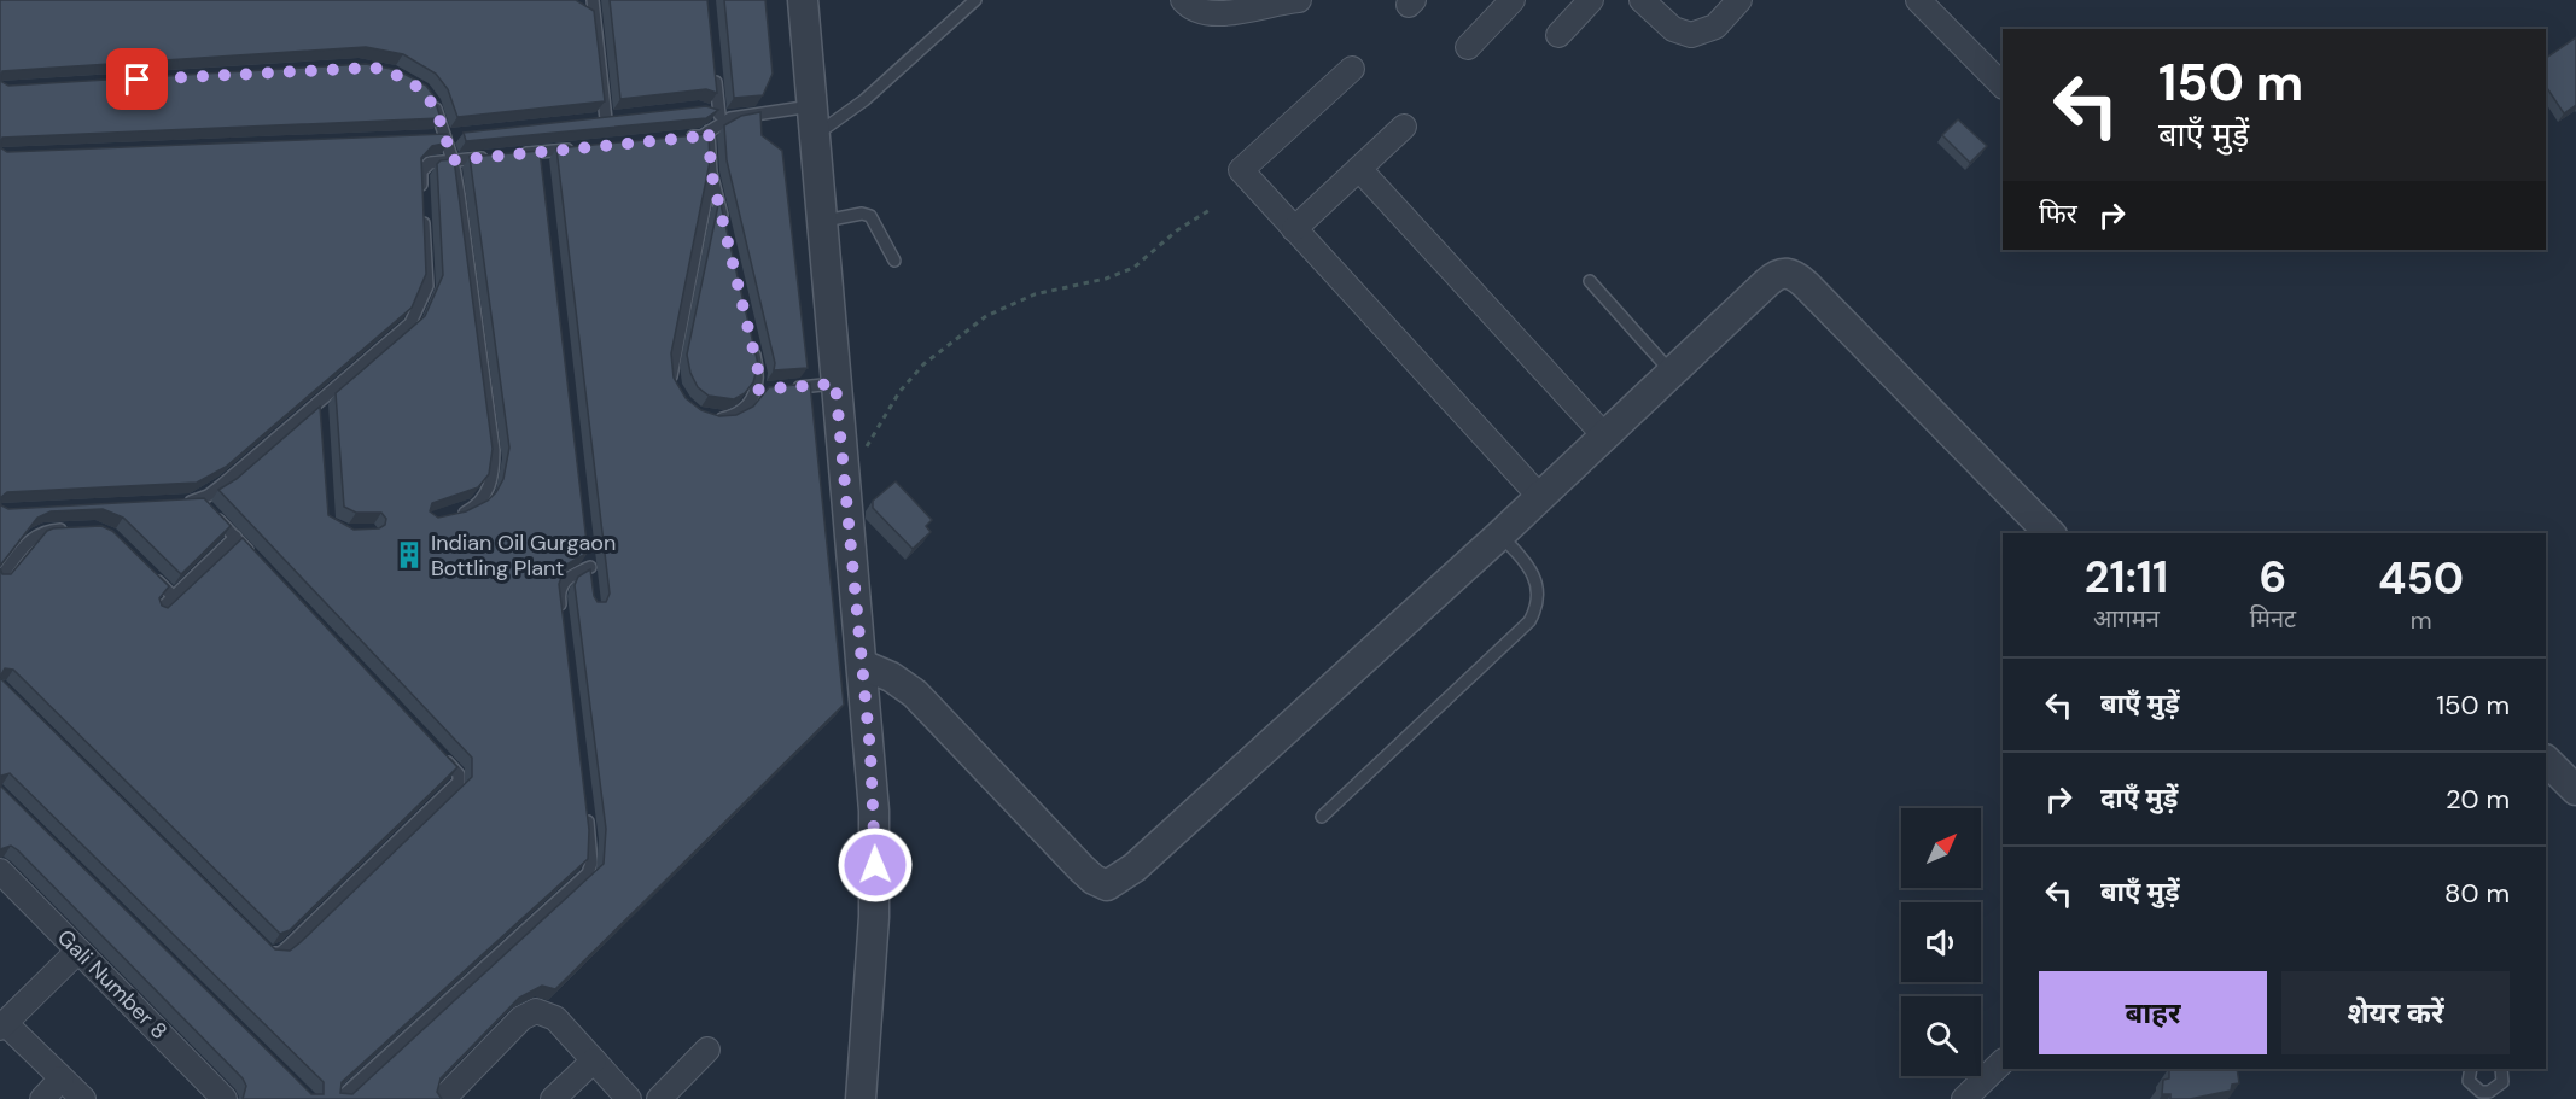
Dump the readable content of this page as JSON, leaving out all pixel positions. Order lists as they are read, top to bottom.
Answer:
{
  "streets": {
    "street": ["Gali Number 8"]
  },
  "places": {
    "building": ["Indian Oil Gurgaon Bottling Plant"]
  },
  "north": "top right",
  "page": {
    "turn": ["150 m", "बाएँ मुड़ें"],
    "then": "फिर",
    "eta": [
      "21:11",
      "आगमन",
      "6",
      "मिनट",
      "450",
      "m"
    ],
    "list": [
      {
        "name": "बाएँ मुड़ें",
        "value": "150 m"
      },
      {
        "name": "दाएँ मुड़ें",
        "value": "20 m"
      },
      {
        "name": "बाएँ मुड़ें",
        "value": "80 m"
      }
    ],
    "buttons": ["बाहर", "शेयर करें"]
  }
}
